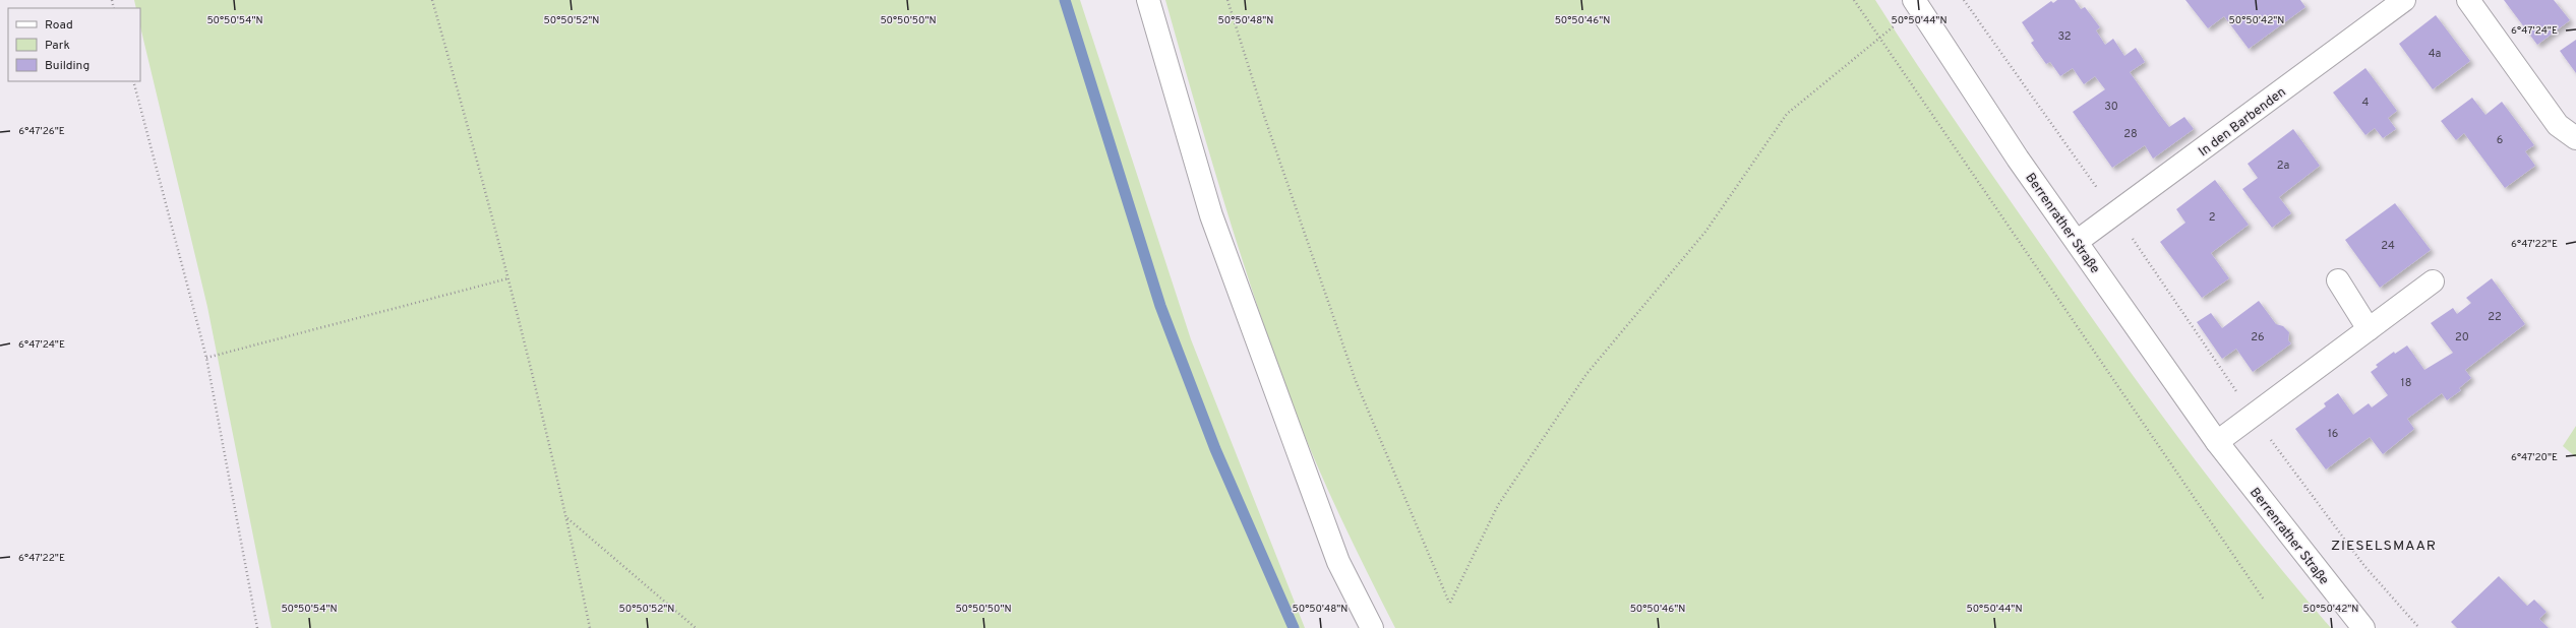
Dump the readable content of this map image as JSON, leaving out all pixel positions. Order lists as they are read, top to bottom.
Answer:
{
  "streets": {
    "street": ["In den Barbenden", "Berrenrather Straße"]
  },
  "crossings": [
    ["In den Barbenden", "Berrenrather Straße"]
  ],
  "districts": ["ZIESELSMAAR"],
  "house_numbers": [
    "32",
    "4a",
    "4",
    "30",
    "28",
    "6",
    "2a",
    "2",
    "24",
    "22",
    "26",
    "20",
    "18",
    "16"
  ],
  "legend": ["Road", "Park", "Building"],
  "coordinates": [
    "50°50'54\"N",
    "50°50'52\"N",
    "50°50'50\"N",
    "50°50'48\"N",
    "50°50'46\"N",
    "50°50'44\"N",
    "50°50'42\"N",
    "6°47'24\"E",
    "6°47'26\"E",
    "6°47'22\"E",
    "6°47'20\"E"
  ]
}
